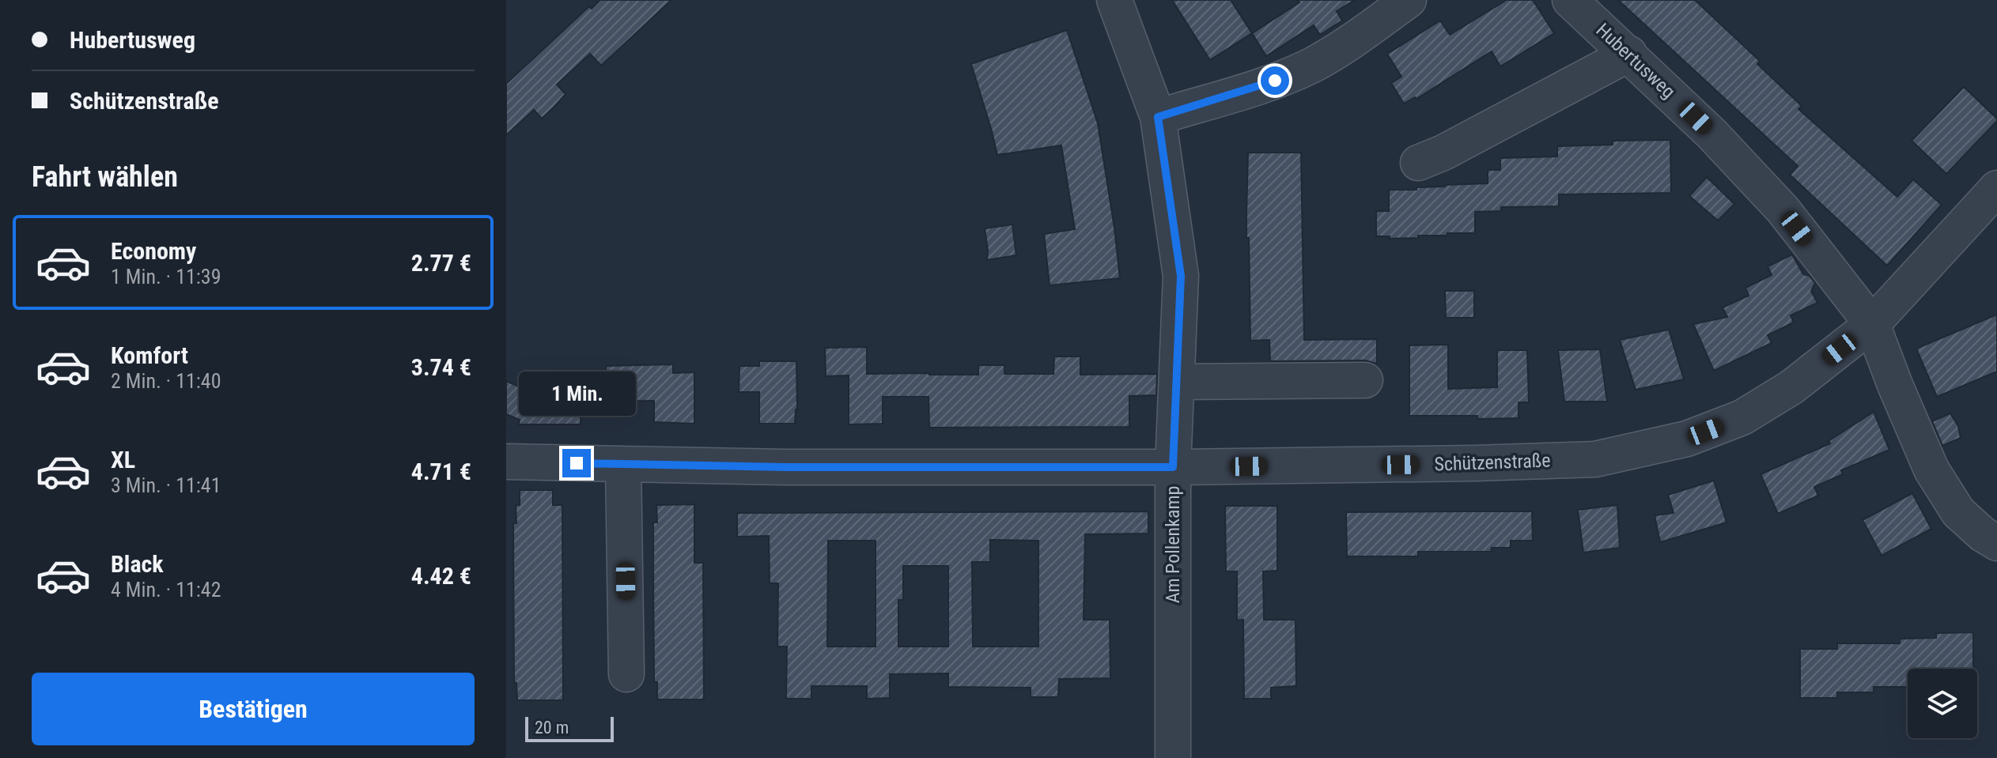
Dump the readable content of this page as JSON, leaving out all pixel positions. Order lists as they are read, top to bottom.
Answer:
{
  "streets": {
    "street": ["Hubertusweg", "Schützenstraße", "Am Pollenkamp"]
  },
  "crossings": [
    ["Hubertusweg", "Schützenstraße"],
    ["Schützenstraße", "Am Pollenkamp"]
  ],
  "scale_bar": "20 m",
  "page": {
    "banner": ["Hubertusweg", "Schützenstraße"],
    "heading": "Fahrt wählen",
    "list": [
      {
        "name": "Economy",
        "note": "1 Min. · 11:39",
        "value": "2.77 €"
      },
      {
        "name": "Komfort",
        "note": "2 Min. · 11:40",
        "value": "3.74 €"
      },
      {
        "name": "XL",
        "note": "3 Min. · 11:41",
        "value": "4.71 €"
      },
      {
        "name": "Black",
        "note": "4 Min. · 11:42",
        "value": "4.42 €"
      }
    ],
    "bubble": "1 Min.",
    "buttons": "Bestätigen",
    "scale": "20 m"
  }
}
